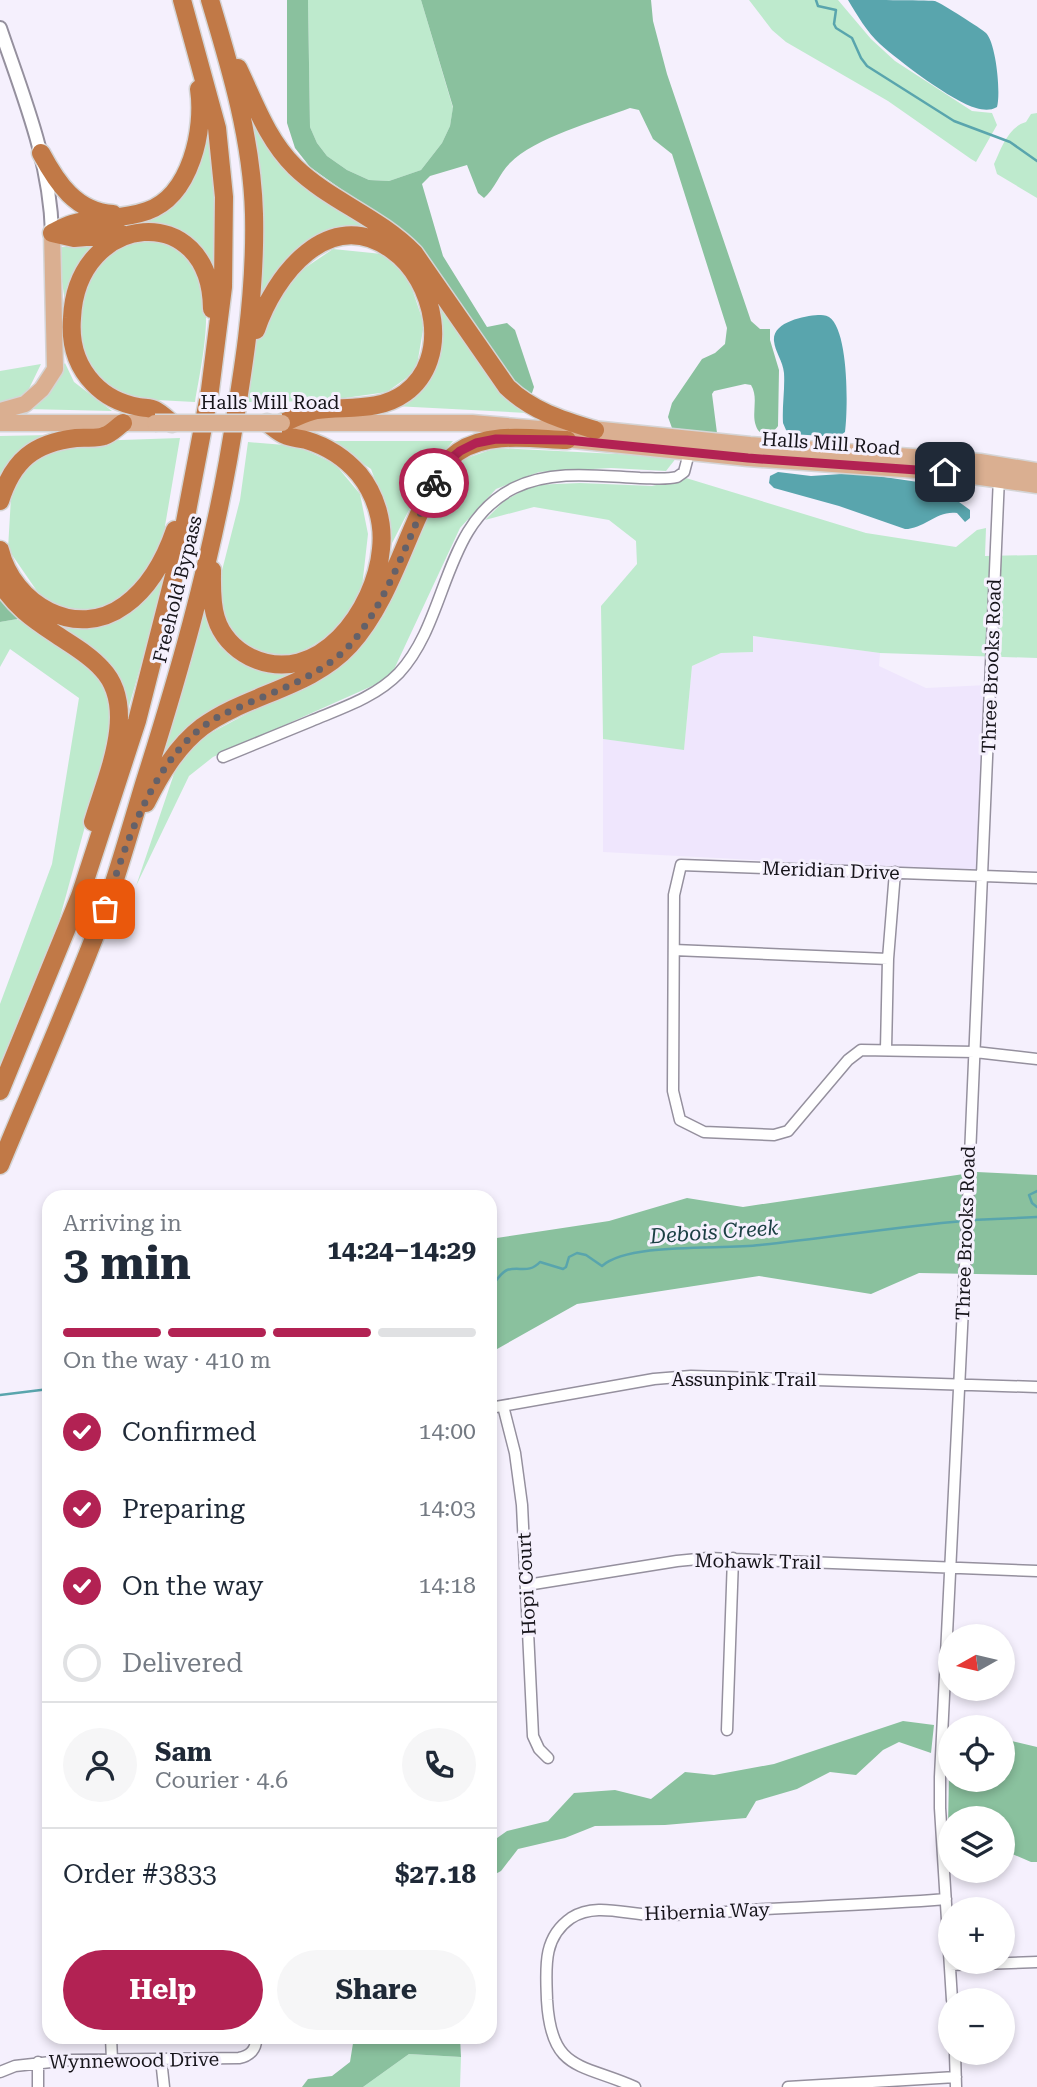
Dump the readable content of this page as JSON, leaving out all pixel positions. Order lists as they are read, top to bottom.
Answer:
{
  "streets": {
    "highway": ["Freehold Bypass"],
    "main road": ["Halls Mill Road"],
    "street": [
      "Three Brooks Road",
      "Meridian Drive",
      "Assunpink Trail",
      "Mohawk Trail",
      "Hopi Court",
      "Hibernia Way",
      "Wynnewood Drive"
    ]
  },
  "crossings": [
    ["Halls Mill Road", "Three Brooks Road"],
    ["Three Brooks Road", "Meridian Drive"],
    ["Three Brooks Road", "Assunpink Trail"],
    ["Three Brooks Road", "Mohawk Trail"],
    ["Assunpink Trail", "Hopi Court"],
    ["Mohawk Trail", "Hopi Court"]
  ],
  "water": ["Debois Creek"],
  "north": "left",
  "page": {
    "heading": ["3 min", "Arriving in", "14:24–14:29"],
    "panel": [
      "Sam",
      "Courier · 4.6",
      "Order #3833",
      "$27.18"
    ],
    "bar": "On the way · 410 m",
    "list": [
      ["Confirmed", "14:00"],
      ["Preparing", "14:03"],
      ["On the way", "14:18"],
      "Delivered"
    ],
    "map_buttons": ["+", "−"],
    "buttons": ["Help", "Share"]
  }
}
